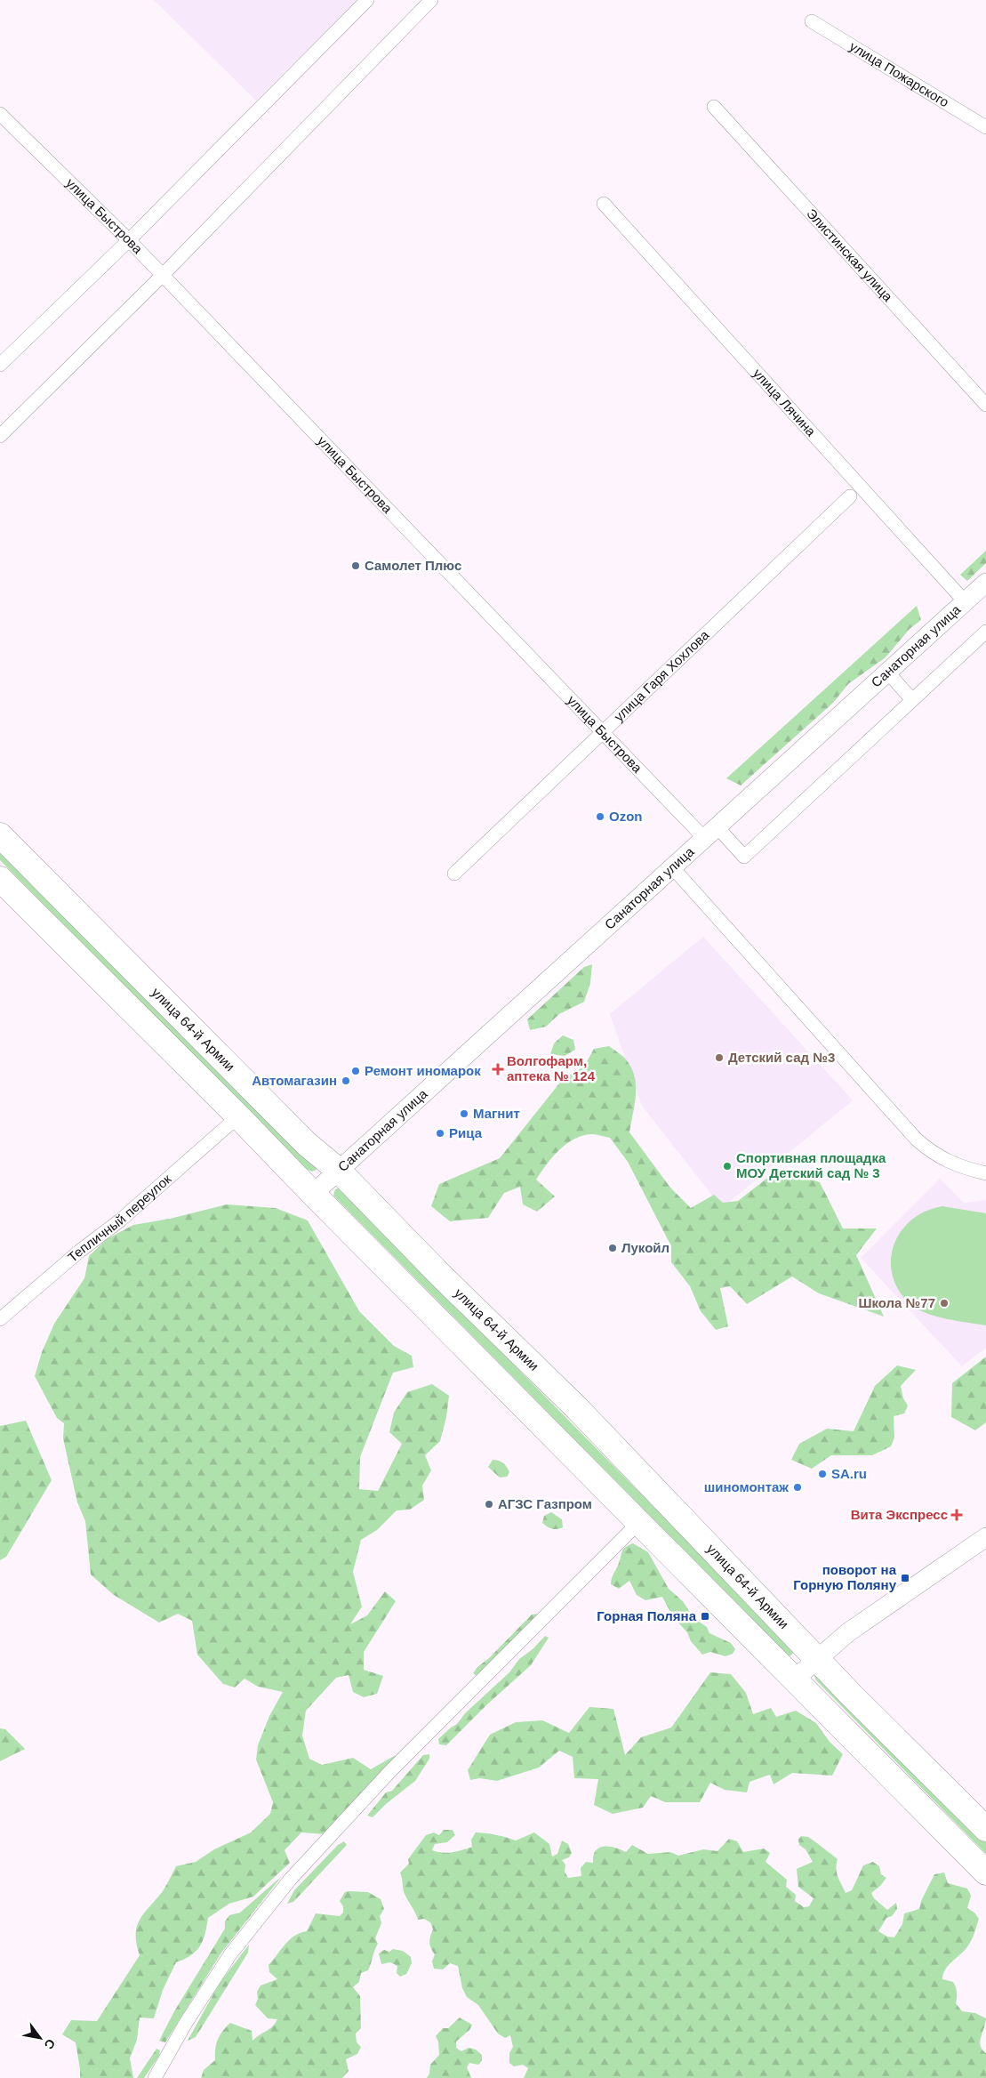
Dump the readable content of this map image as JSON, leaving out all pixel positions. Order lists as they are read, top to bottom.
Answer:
{
  "streets": {
    "highway": ["улица 64-й Армии"],
    "street": [
      "улица Пожарского",
      "улица Быстрова",
      "Элистинская улица",
      "улица Лячина",
      "Санаторная улица",
      "улица Гаря Хохлова",
      "Тепличный переулок"
    ]
  },
  "crossings": [
    ["улица Быстрова", "Санаторная улица"],
    ["улица Быстрова", "улица Гаря Хохлова"],
    ["улица Лячина", "Санаторная улица"],
    ["Санаторная улица", "улица 64-й Армии"]
  ],
  "places": {
    "other": [
      "Самолет Плюс",
      "Ozon",
      "Детский сад №3",
      "Ремонт иномарок",
      "Автомагазин",
      "Магнит",
      "Рица",
      "Спортивная площадка МОУ Детский сад № 3",
      "Лукойл",
      "Школа №77",
      "SA.ru",
      "шиномонтаж",
      "АГЗС Газпром"
    ],
    "health": ["Волгофарм, аптека № 124", "Вита Экспресс"],
    "transit": ["поворот на Горную Поляну", "Горная Поляна"]
  },
  "north": "bottom right"
}
